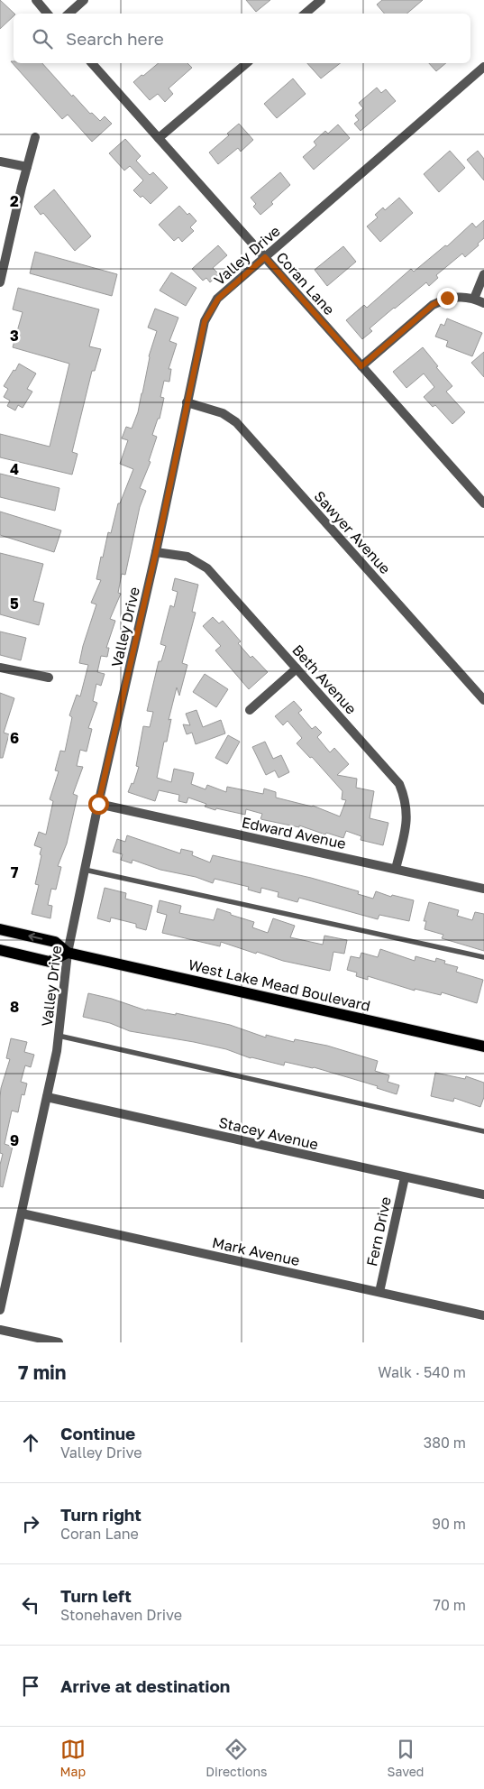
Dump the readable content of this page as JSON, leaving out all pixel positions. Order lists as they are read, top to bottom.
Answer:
{
  "streets": {
    "main road": ["West Lake Mead Boulevard"],
    "street": [
      "Valley Drive",
      "Coran Lane",
      "Sawyer Avenue",
      "Beth Avenue",
      "Edward Avenue",
      "Stacey Avenue",
      "Fern Drive",
      "Mark Avenue"
    ]
  },
  "crossings": [
    ["Valley Drive", "Coran Lane"],
    ["Valley Drive", "Sawyer Avenue"],
    ["Valley Drive", "Beth Avenue"],
    ["Valley Drive", "Edward Avenue"],
    ["Valley Drive", "West Lake Mead Boulevard"],
    ["Valley Drive", "Stacey Avenue"],
    ["Valley Drive", "Mark Avenue"],
    ["Beth Avenue", "Edward Avenue"],
    ["Stacey Avenue", "Fern Drive"],
    ["Fern Drive", "Mark Avenue"]
  ],
  "page": {
    "search": "Search here",
    "heading": ["7 min", "Walk · 540 m"],
    "list": [
      ["Continue", "Valley Drive", "380 m"],
      ["Turn right", "Coran Lane", "90 m"],
      ["Turn left", "Stonehaven Drive", "70 m"],
      "Arrive at destination"
    ],
    "nav": ["Map", "Directions", "Saved"]
  },
  "grid": {
    "rows": [
      "2",
      "3",
      "4",
      "5",
      "6",
      "7",
      "8",
      "9"
    ]
  }
}
